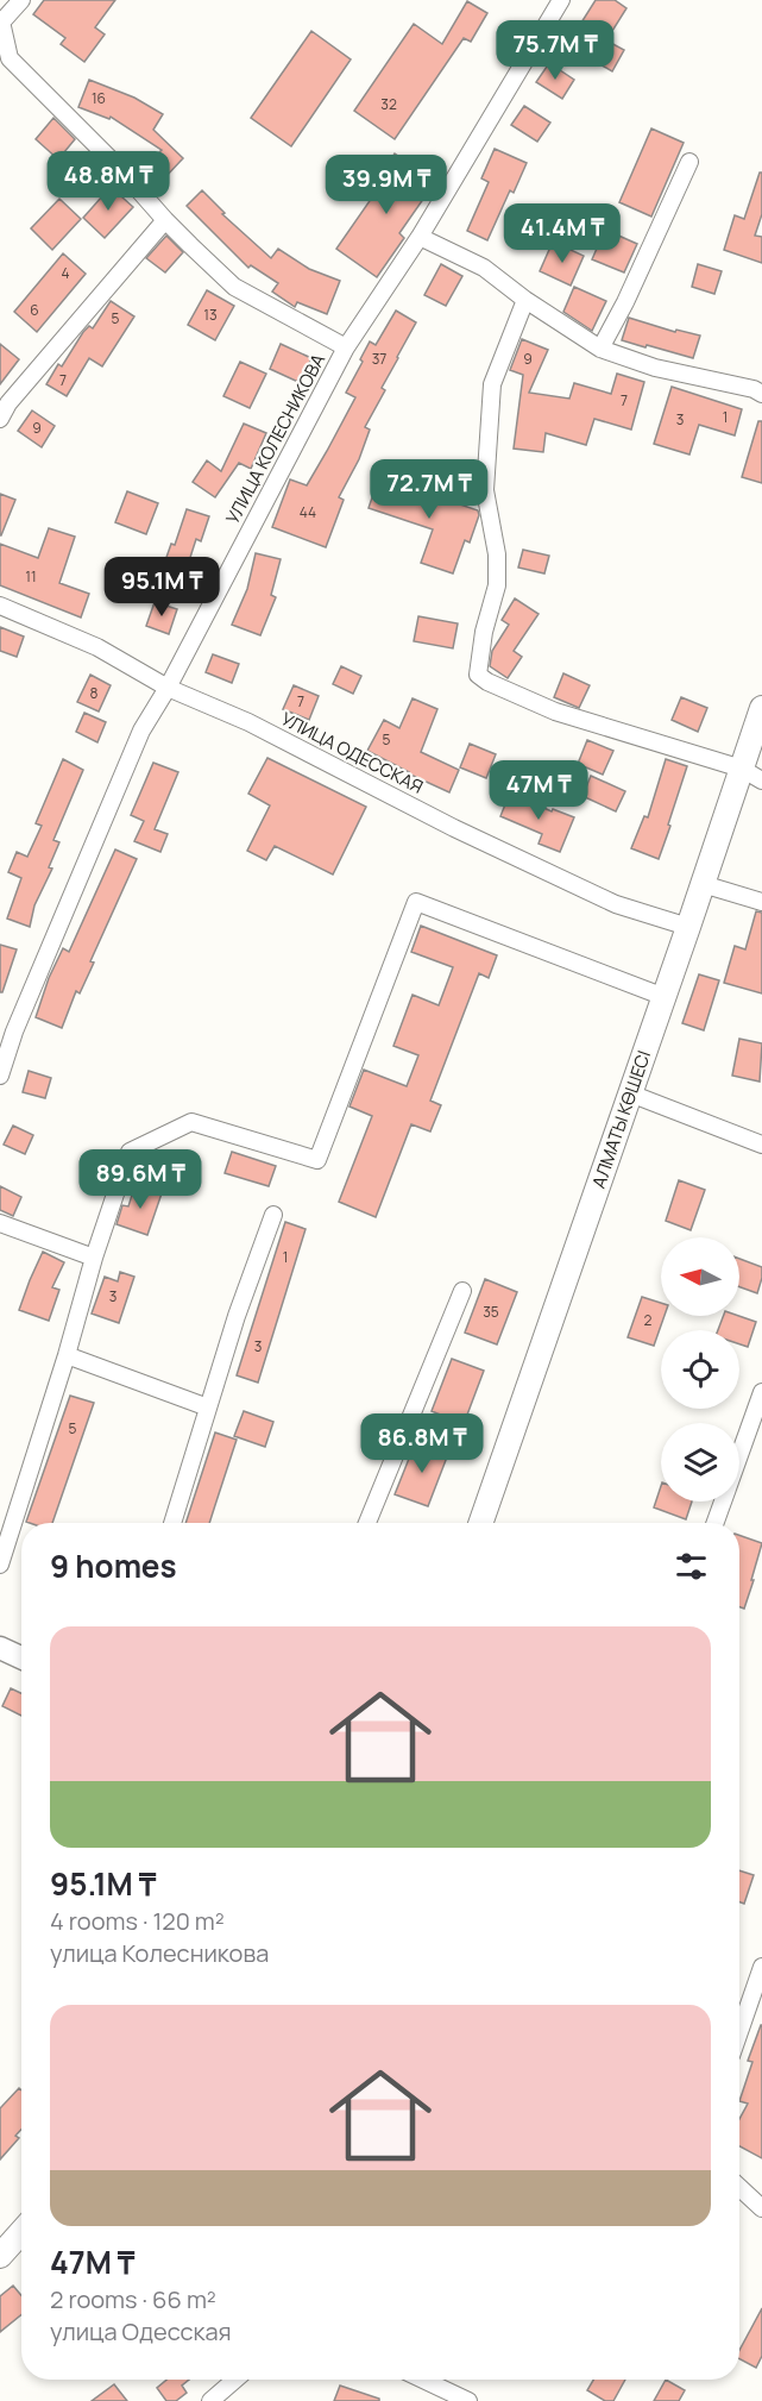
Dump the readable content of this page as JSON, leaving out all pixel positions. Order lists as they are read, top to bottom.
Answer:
{
  "streets": {
    "main road": ["АЛМАТЫ КӨШЕСІ"],
    "street": ["УЛИЦА КОЛЕСНИКОВА", "УЛИЦА ОДЕССКАЯ"]
  },
  "crossings": [
    ["УЛИЦА КОЛЕСНИКОВА", "УЛИЦА ОДЕССКАЯ"],
    ["УЛИЦА ОДЕССКАЯ", "АЛМАТЫ КӨШЕСІ"]
  ],
  "house_numbers": [
    "16",
    "32",
    "4",
    "6",
    "13",
    "5",
    "37",
    "9",
    "7",
    "7",
    "1",
    "3",
    "9",
    "44",
    "11",
    "8",
    "7",
    "5",
    "1",
    "3",
    "35",
    "2",
    "3",
    "5"
  ],
  "north": "left",
  "page": {
    "price": [
      "75.7M ₸",
      "48.8M ₸",
      "39.9M ₸",
      "41.4M ₸",
      "72.7M ₸",
      "95.1M ₸",
      "47M ₸",
      "89.6M ₸",
      "86.8M ₸"
    ],
    "heading": "9 homes",
    "list": [
      {
        "name": "95.1M ₸",
        "note": "4 rooms · 120 m² · улица Колесникова"
      },
      {
        "name": "47M ₸",
        "note": "2 rooms · 66 m² · улица Одесская"
      }
    ]
  }
}
